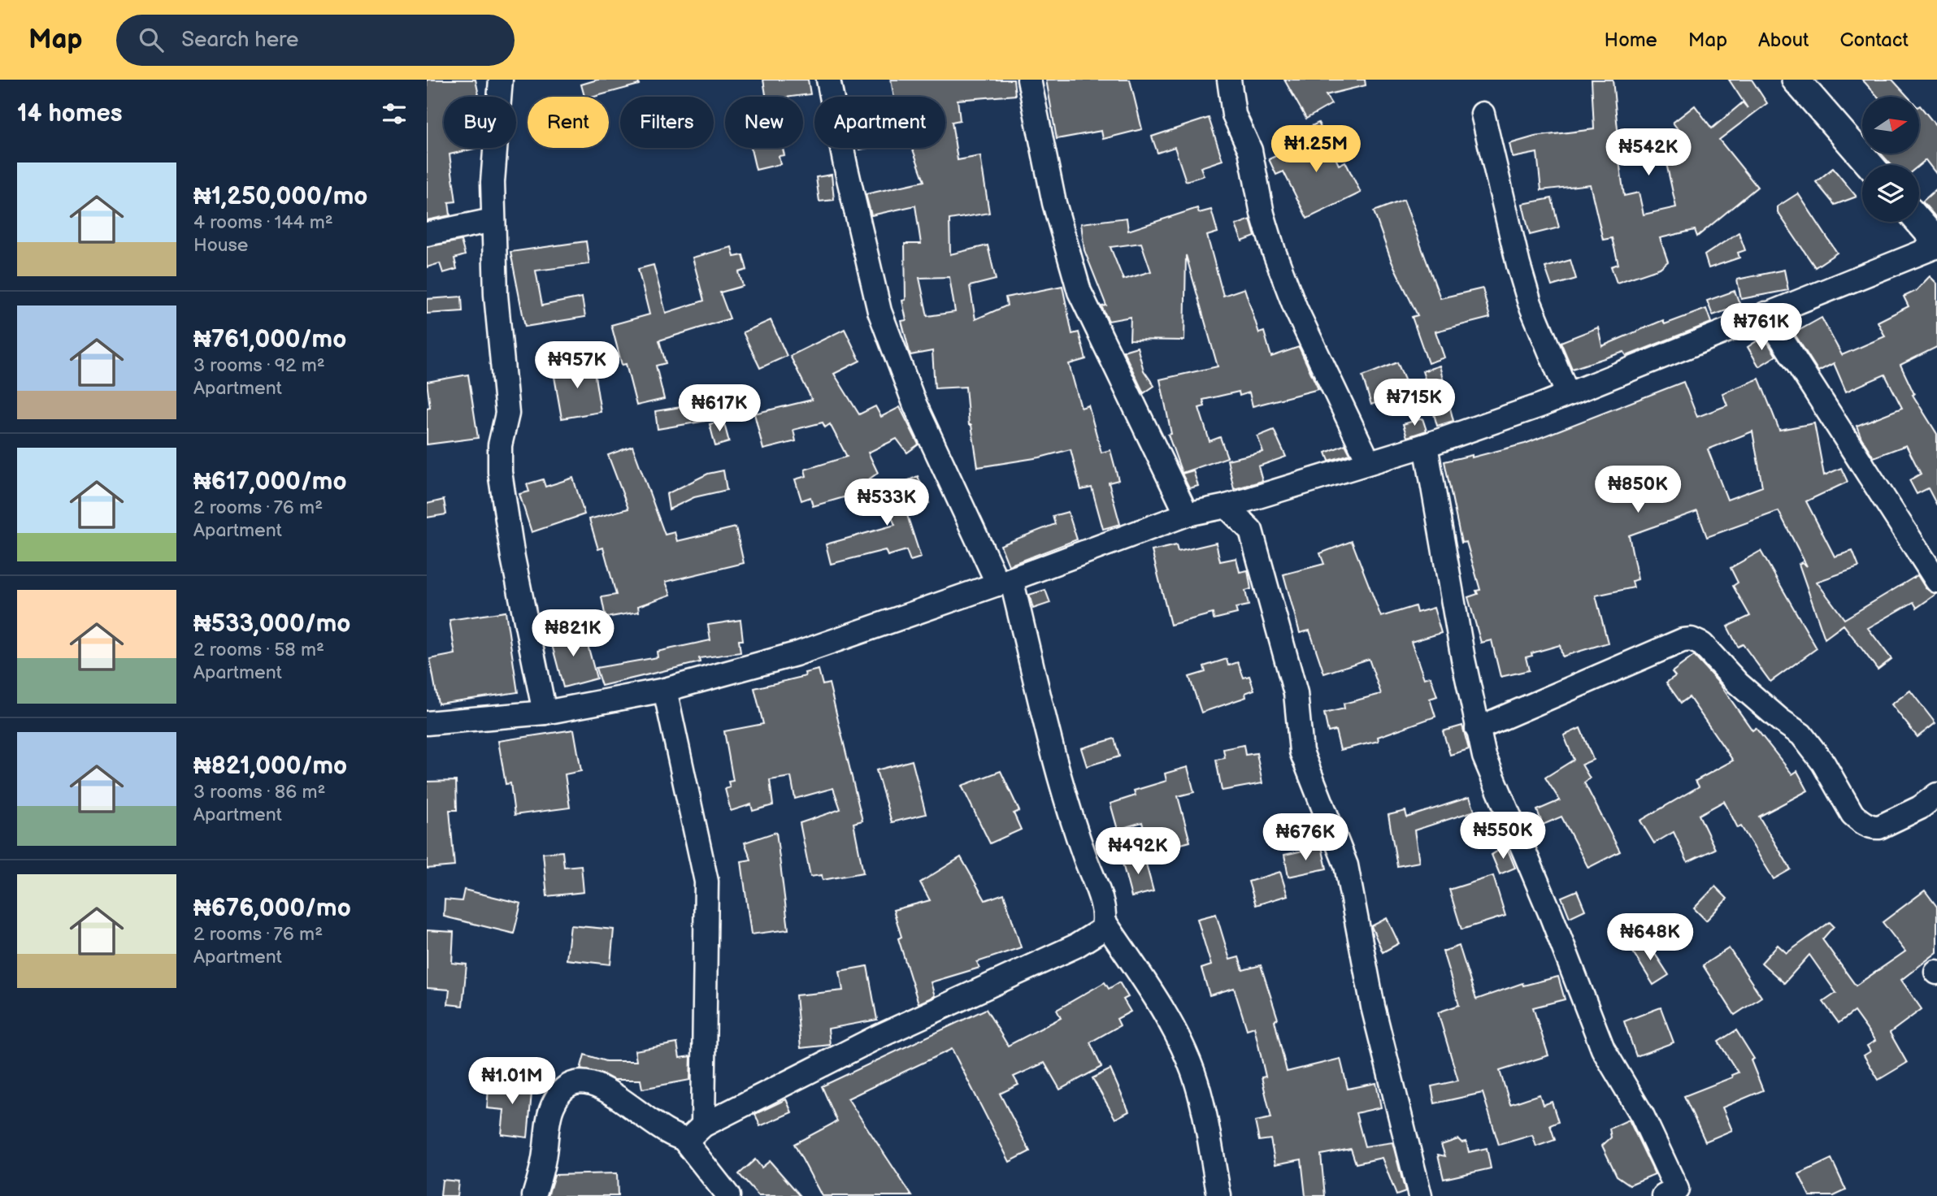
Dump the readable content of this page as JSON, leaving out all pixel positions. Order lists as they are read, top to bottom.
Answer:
{
  "north": "right",
  "page": {
    "header": "Map",
    "search": "Search here",
    "nav": [
      "Home",
      "Map",
      "About",
      "Contact"
    ],
    "heading": "14 homes",
    "chip": [
      "Buy",
      "Rent",
      "Filters",
      "New",
      "Apartment"
    ],
    "price": [
      "₦1.25M",
      "₦542K",
      "₦761K",
      "₦957K",
      "₦715K",
      "₦617K",
      "₦850K",
      "₦533K",
      "₦821K",
      "₦550K",
      "₦676K",
      "₦492K",
      "₦648K",
      "₦1.01M"
    ],
    "list": [
      {
        "name": "₦1,250,000/mo",
        "note": "4 rooms · 144 m² · House"
      },
      {
        "name": "₦761,000/mo",
        "note": "3 rooms · 92 m² · Apartment"
      },
      {
        "name": "₦617,000/mo",
        "note": "2 rooms · 76 m² · Apartment"
      },
      {
        "name": "₦533,000/mo",
        "note": "2 rooms · 58 m² · Apartment"
      },
      {
        "name": "₦821,000/mo",
        "note": "3 rooms · 86 m² · Apartment"
      },
      {
        "name": "₦676,000/mo",
        "note": "2 rooms · 76 m² · Apartment"
      }
    ]
  }
}
